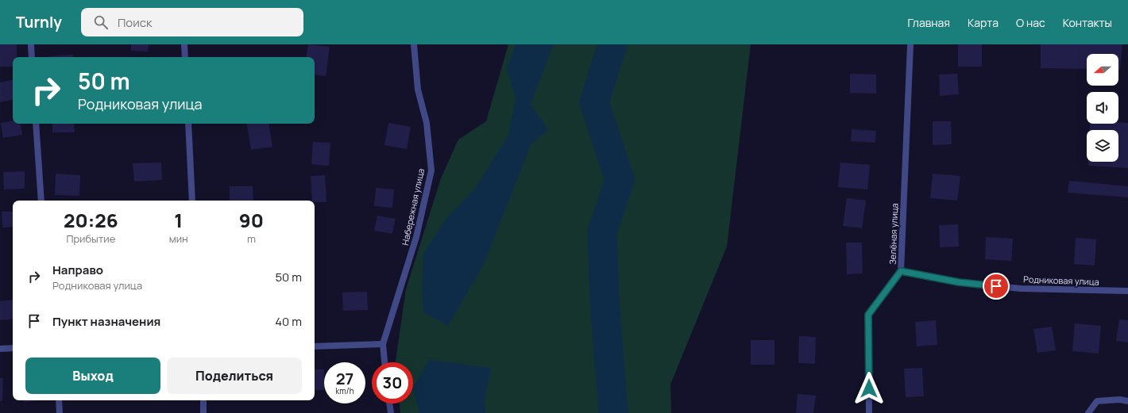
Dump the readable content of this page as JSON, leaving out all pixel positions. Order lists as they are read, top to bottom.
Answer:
{
  "streets": {
    "street": ["Набережная улица", "Зелёная улица", "Родниковая улица"]
  },
  "crossings": [
    ["Зелёная улица", "Родниковая улица"]
  ],
  "north": "left",
  "page": {
    "header": "Turnly",
    "search": "Поиск",
    "nav": [
      "Главная",
      "Карта",
      "О нас",
      "Контакты"
    ],
    "turn": ["50 m", "Родниковая улица"],
    "eta": [
      "20:26",
      "Прибытие",
      "1",
      "мин",
      "90",
      "m"
    ],
    "list": [
      {
        "name": "Направо",
        "note": "Родниковая улица",
        "value": "50 m"
      },
      {
        "name": "Пункт назначения",
        "value": "40 m"
      }
    ],
    "buttons": ["Выход", "Поделиться"],
    "speed": "27 km/h",
    "limit": "30"
  }
}
